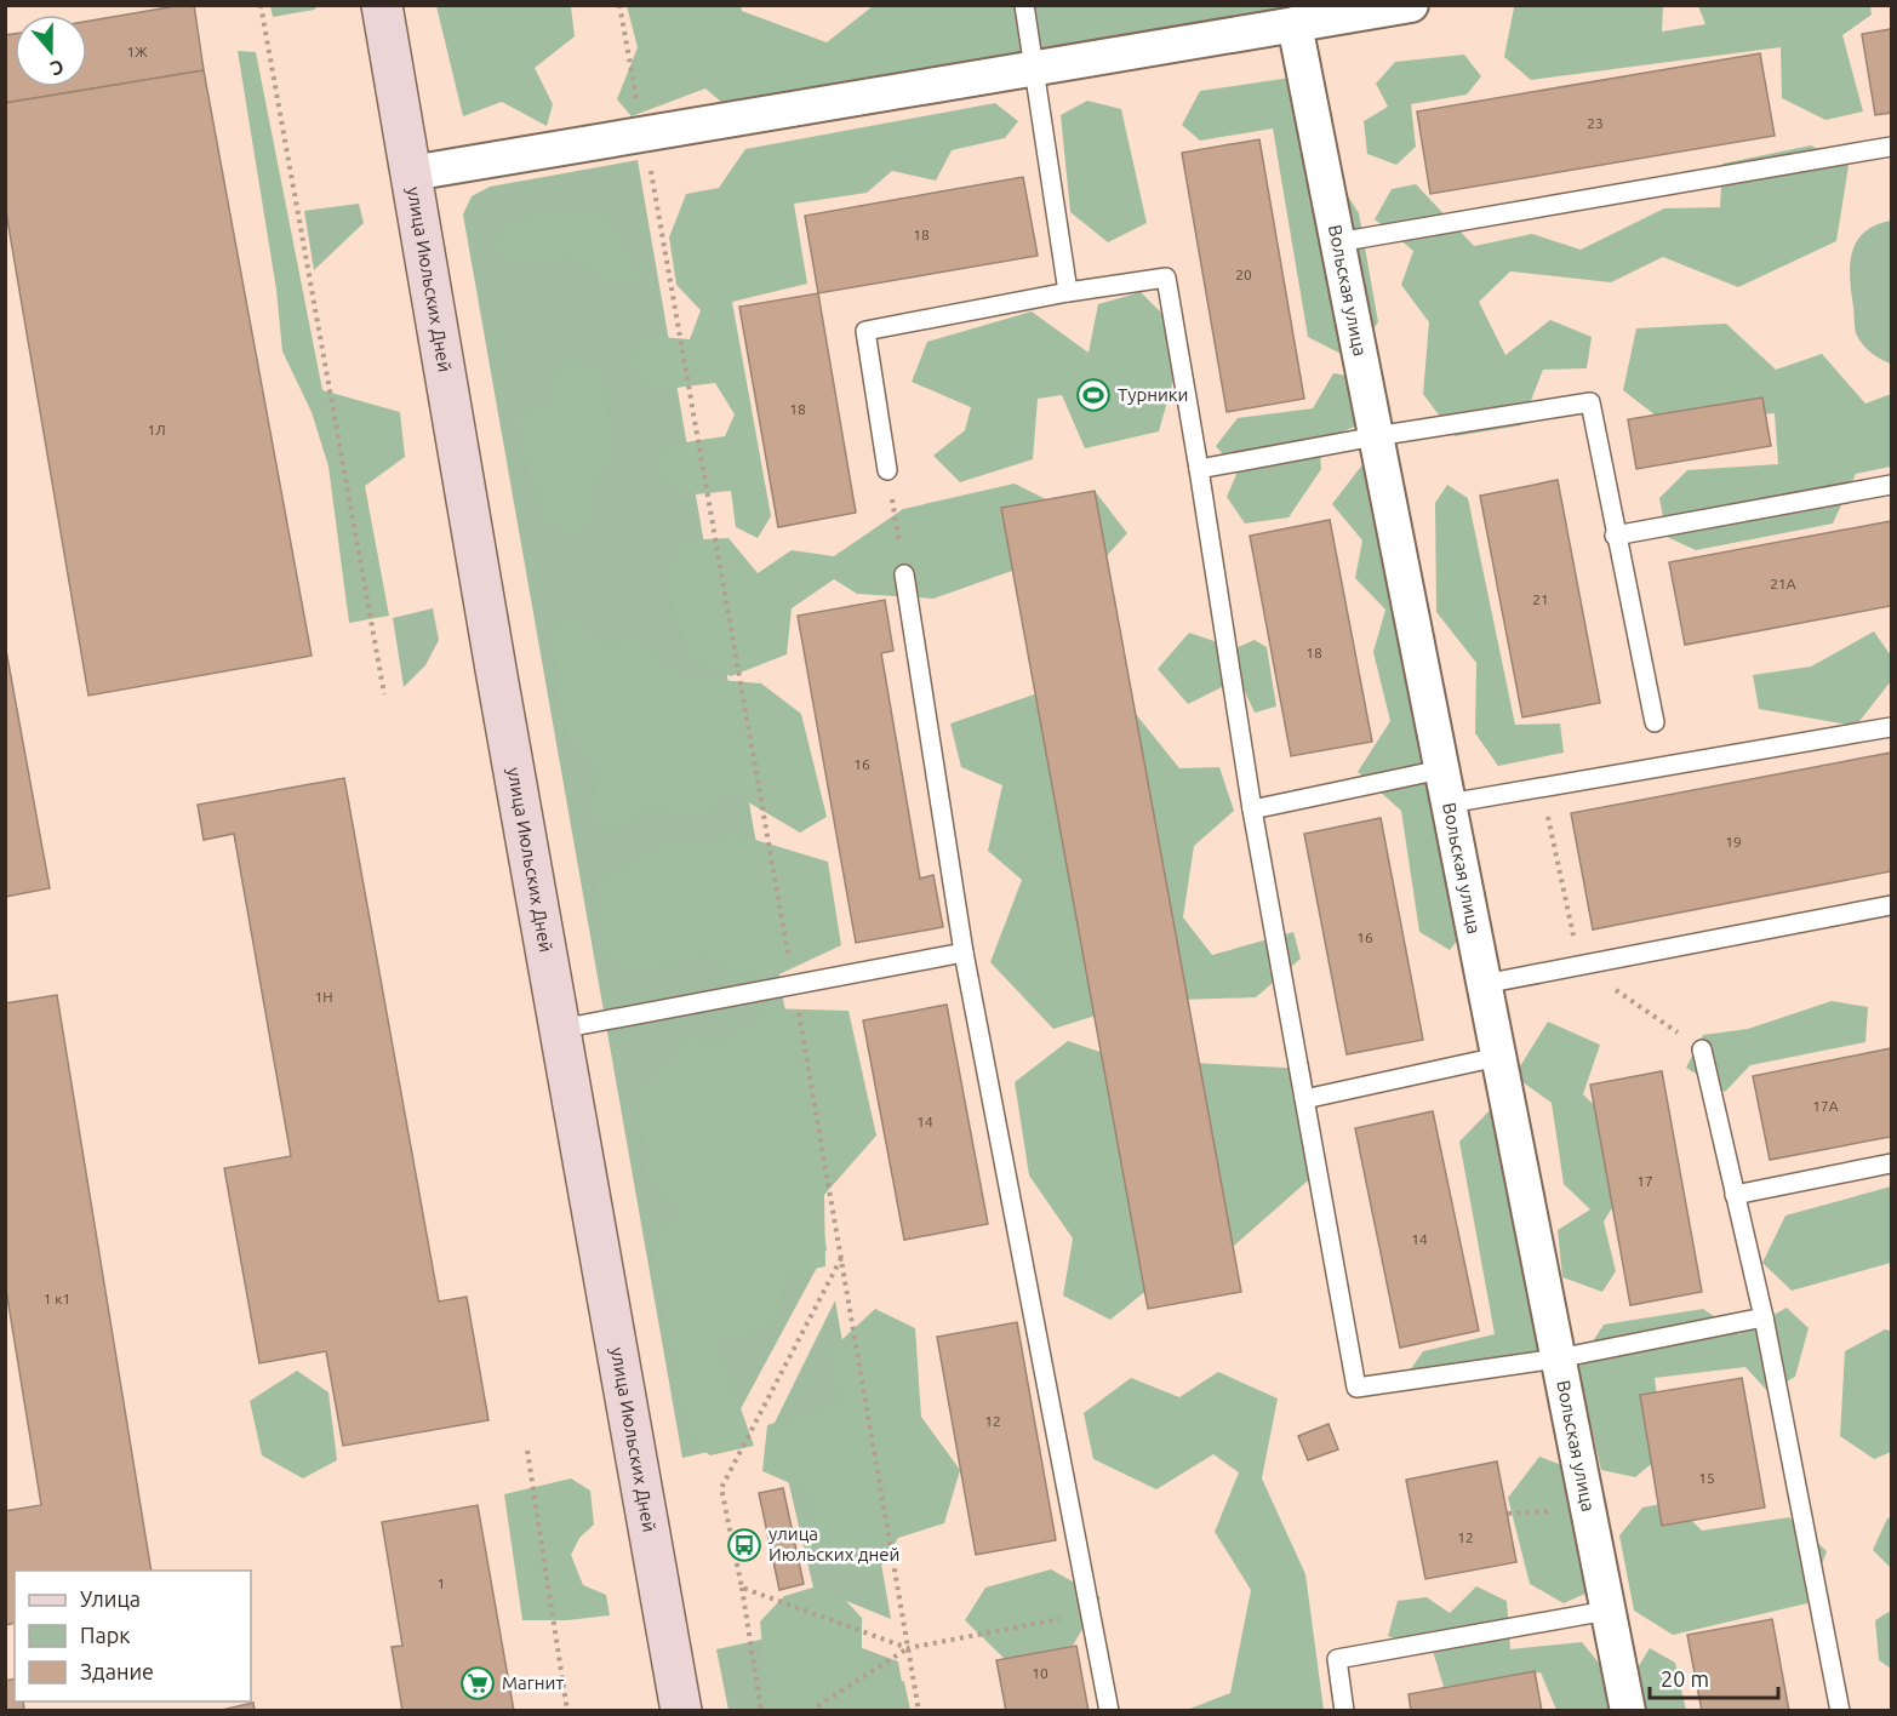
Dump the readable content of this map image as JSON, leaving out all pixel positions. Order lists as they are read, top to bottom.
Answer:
{
  "streets": {
    "street": ["улица Июльских Дней", "Вольская улица"]
  },
  "places": {
    "sports": ["Турники"],
    "bus stop": ["улица Июльских дней"],
    "supermarket": ["Магнит"]
  },
  "house_numbers": [
    "1Ж",
    "23",
    "18",
    "20",
    "18",
    "1Л",
    "21А",
    "21",
    "18",
    "16",
    "19",
    "16",
    "1Н",
    "17А",
    "14",
    "17",
    "14",
    "1 к1",
    "12",
    "15",
    "12",
    "1",
    "10"
  ],
  "legend": ["Улица", "Парк", "Здание"],
  "scale_bar": "20 m",
  "north": "bottom"
}
